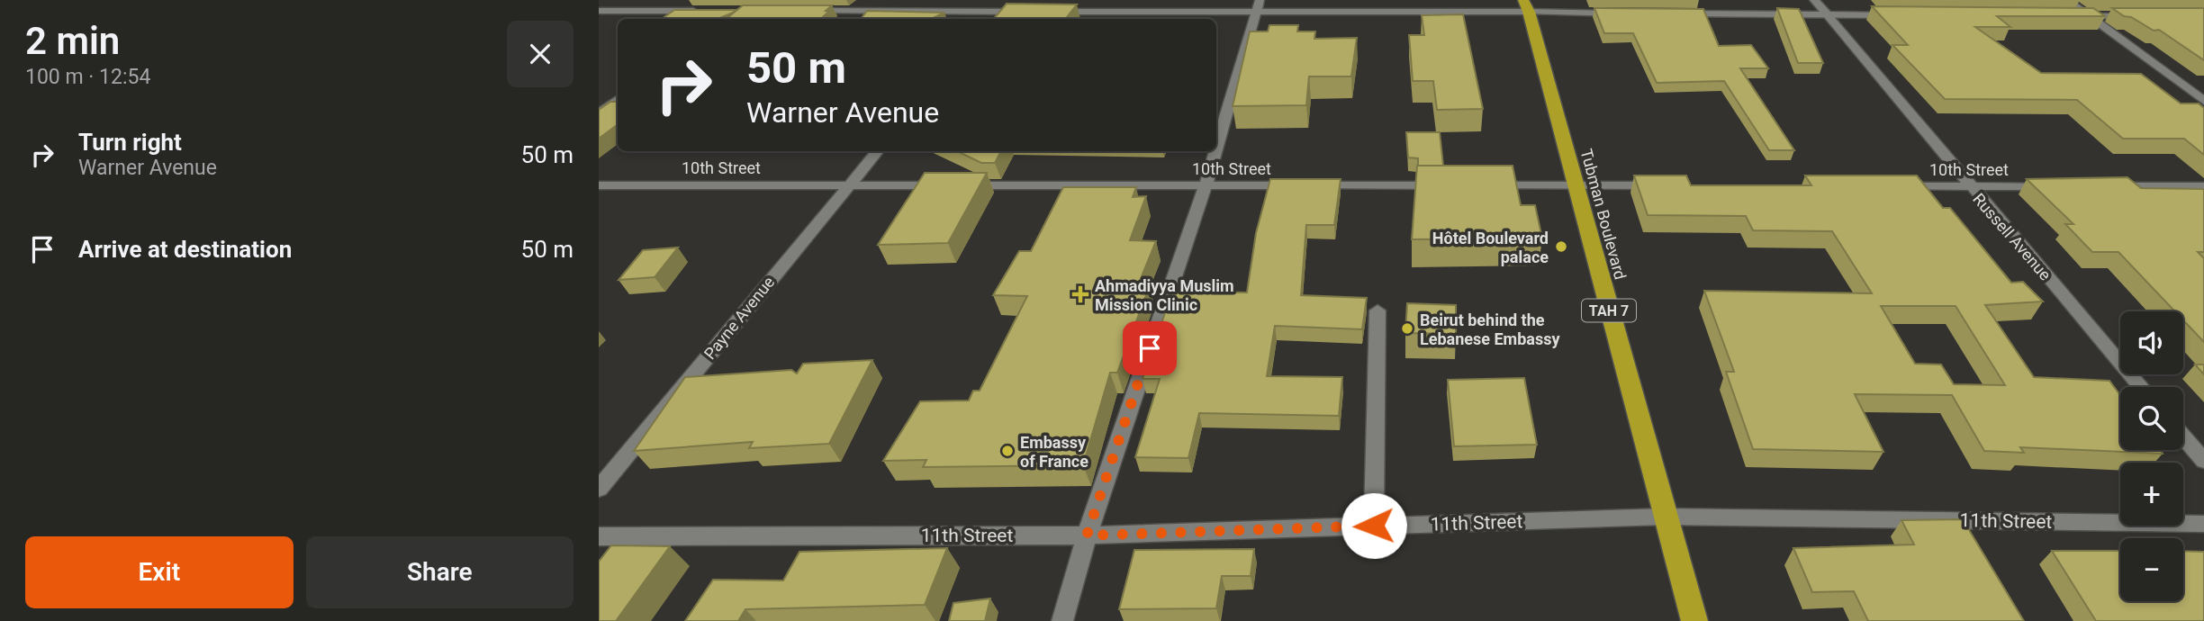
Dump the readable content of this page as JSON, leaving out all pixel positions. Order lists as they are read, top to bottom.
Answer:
{
  "streets": {
    "highway": ["Tubman Boulevard", "TAH 7"],
    "street": [
      "10th Street",
      "Russell Avenue",
      "Payne Avenue",
      "11th Street"
    ]
  },
  "crossings": [
    ["10th Street", "Russell Avenue"],
    ["10th Street", "Payne Avenue"],
    ["Tubman Boulevard", "11th Street"]
  ],
  "places": {
    "other": ["Hôtel Boulevard palace", "Beirut behind the Lebanese Embassy", "Embassy of France"],
    "health": ["Ahmadiyya Muslim Mission Clinic"]
  },
  "page": {
    "heading": ["2 min", "100 m · 12:54"],
    "turn": ["50 m", "Warner Avenue"],
    "list": [
      {
        "name": "Turn right",
        "note": "Warner Avenue",
        "value": "50 m"
      },
      {
        "name": "Arrive at destination",
        "value": "50 m"
      }
    ],
    "map_buttons": ["+", "−"],
    "buttons": ["Exit", "Share"]
  }
}
